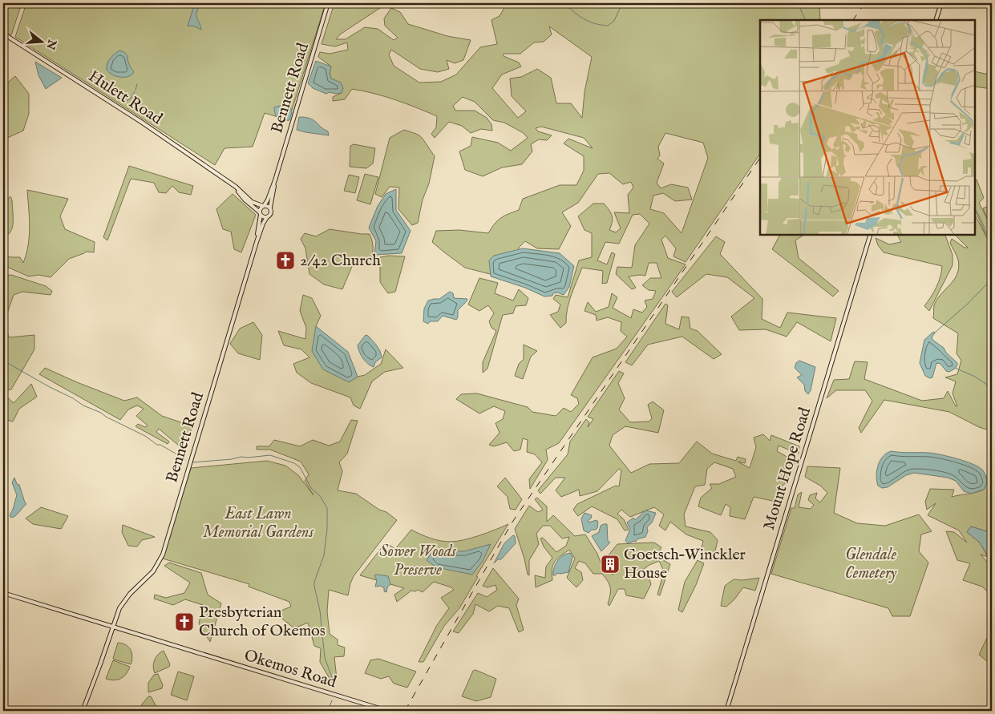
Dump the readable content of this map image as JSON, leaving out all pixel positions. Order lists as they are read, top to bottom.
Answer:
{
  "streets": {
    "street": [
      "Bennett Road",
      "Hulett Road",
      "Mount Hope Road",
      "Okemos Road"
    ]
  },
  "crossings": [
    ["Bennett Road", "Hulett Road"],
    ["Bennett Road", "Okemos Road"]
  ],
  "parks": ["East Lawn Memorial Gardens", "Sower Woods Preserve", "Glendale Cemetery"],
  "places": {
    "church": ["2/42 Church", "Presbyterian Church of Okemos"],
    "building": ["Goetsch–Winckler House"]
  },
  "north": "right"
}
